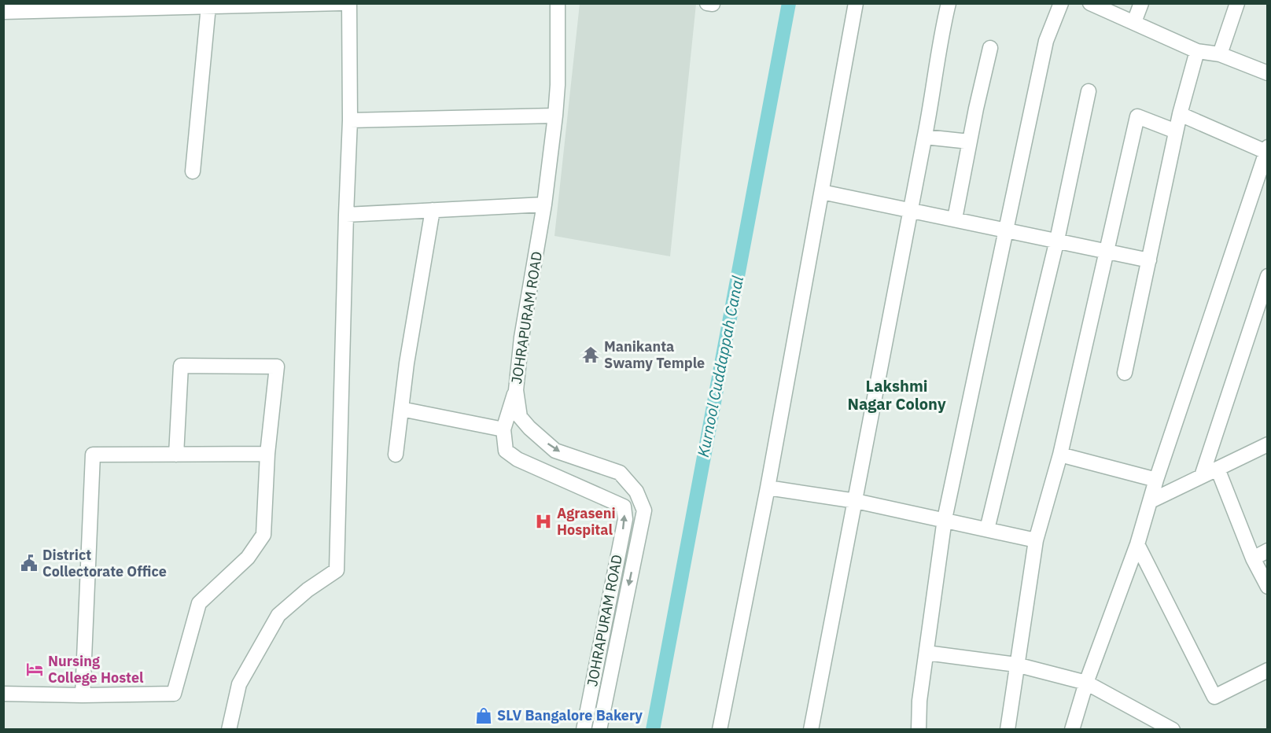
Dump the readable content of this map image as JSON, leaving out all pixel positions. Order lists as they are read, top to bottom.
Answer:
{
  "streets": {
    "street": ["JOHRAPURAM ROAD"]
  },
  "districts": ["Lakshmi Nagar Colony"],
  "water": ["Kurnool Cuddappah Canal"],
  "places": {
    "temple": ["Manikanta Swamy Temple"],
    "hospital": ["Agraseni Hospital"],
    "public building": ["District Collectorate Office"],
    "hotel": ["Nursing College Hostel"],
    "shop": ["SLV Bangalore Bakery"]
  }
}
